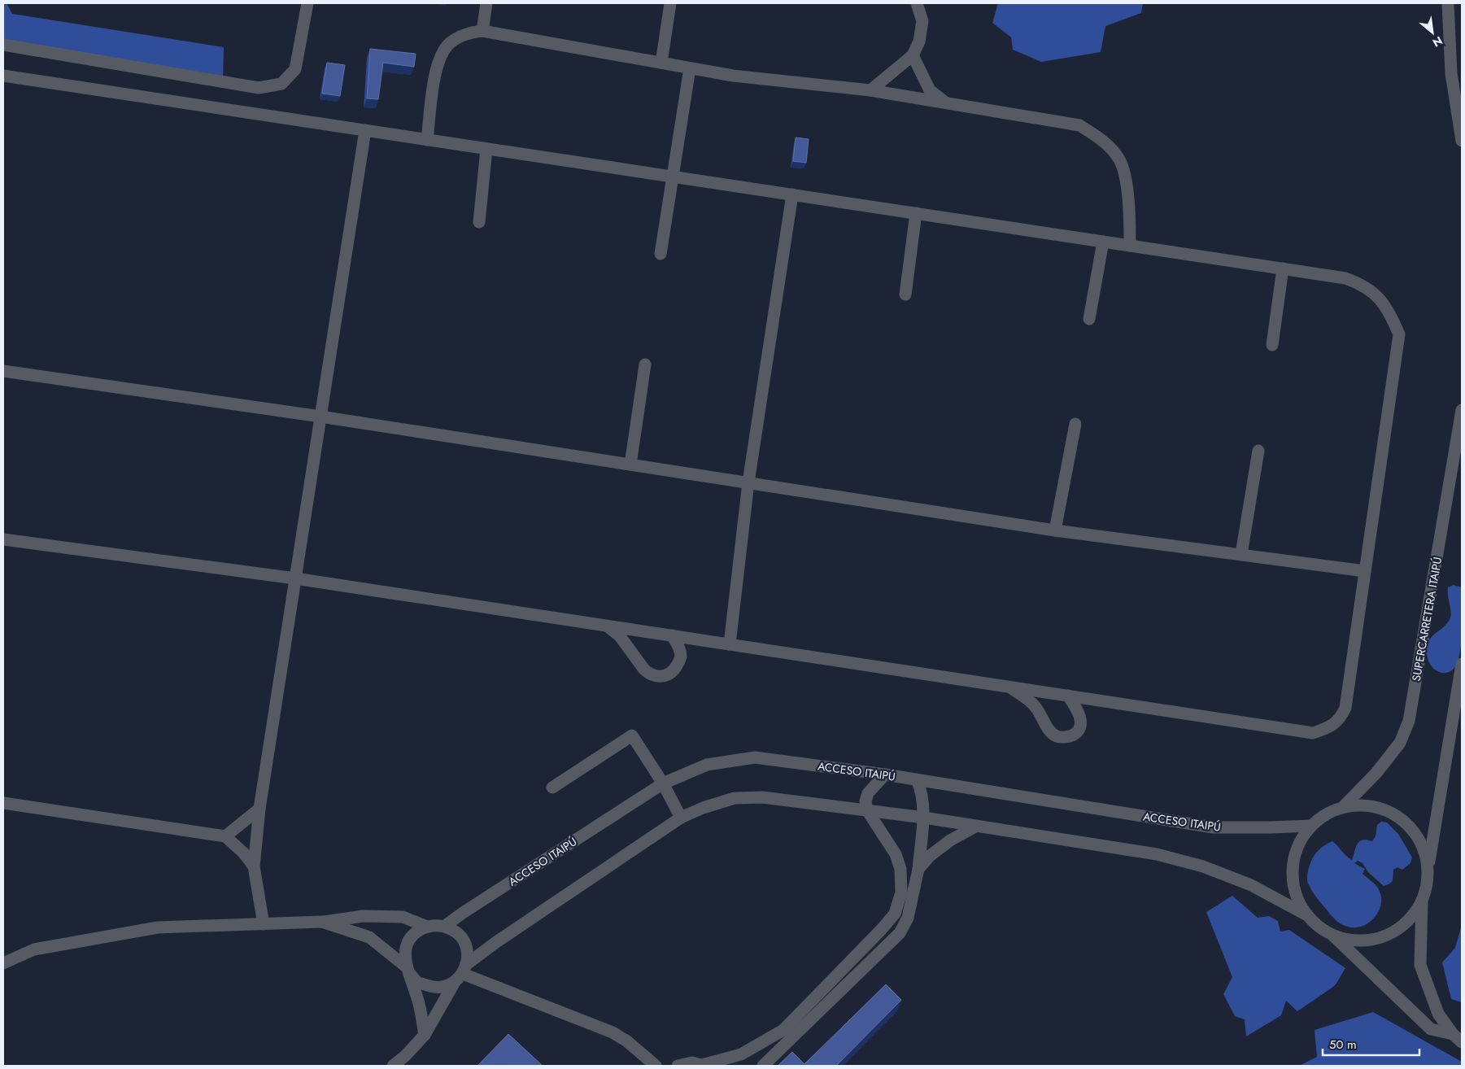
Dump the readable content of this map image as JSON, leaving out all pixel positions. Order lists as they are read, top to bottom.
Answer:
{
  "streets": {
    "street": ["SUPERCARRETERA ITAIPÚ", "ACCESO ITAIPÚ"]
  },
  "crossings": [
    ["SUPERCARRETERA ITAIPÚ", "ACCESO ITAIPÚ"]
  ],
  "scale_bar": "50 m",
  "north": "bottom right"
}
